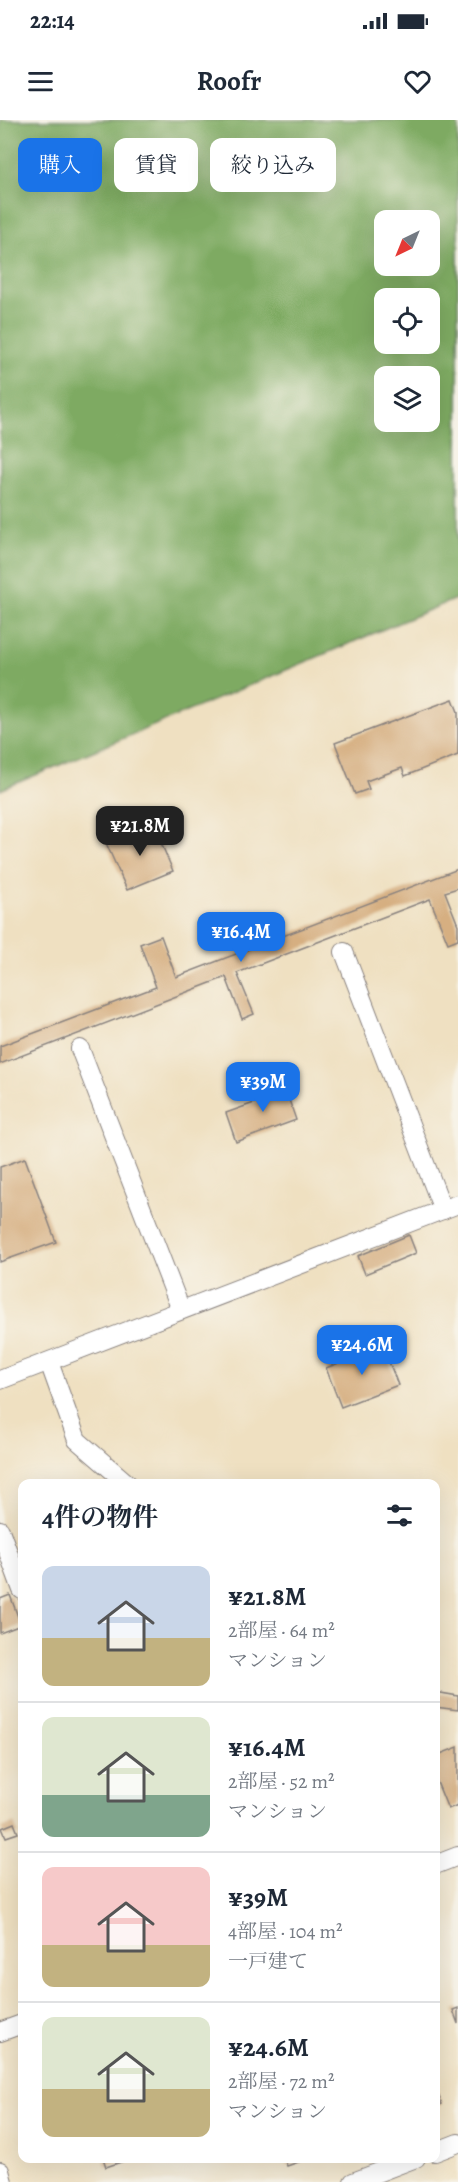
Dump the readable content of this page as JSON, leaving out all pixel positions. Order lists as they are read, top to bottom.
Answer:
{
  "north": "bottom left",
  "page": {
    "status": "22:14",
    "header": "Roofr",
    "chip": ["購入", "賃貸", "絞り込み"],
    "price": [
      "¥21.8M",
      "¥16.4M",
      "¥39M",
      "¥24.6M"
    ],
    "heading": "4件の物件",
    "list": [
      {
        "name": "¥21.8M",
        "note": "2部屋 · 64 m² · マンション"
      },
      {
        "name": "¥16.4M",
        "note": "2部屋 · 52 m² · マンション"
      },
      {
        "name": "¥39M",
        "note": "4部屋 · 104 m² · 一戸建て"
      },
      {
        "name": "¥24.6M",
        "note": "2部屋 · 72 m² · マンション"
      }
    ]
  }
}
